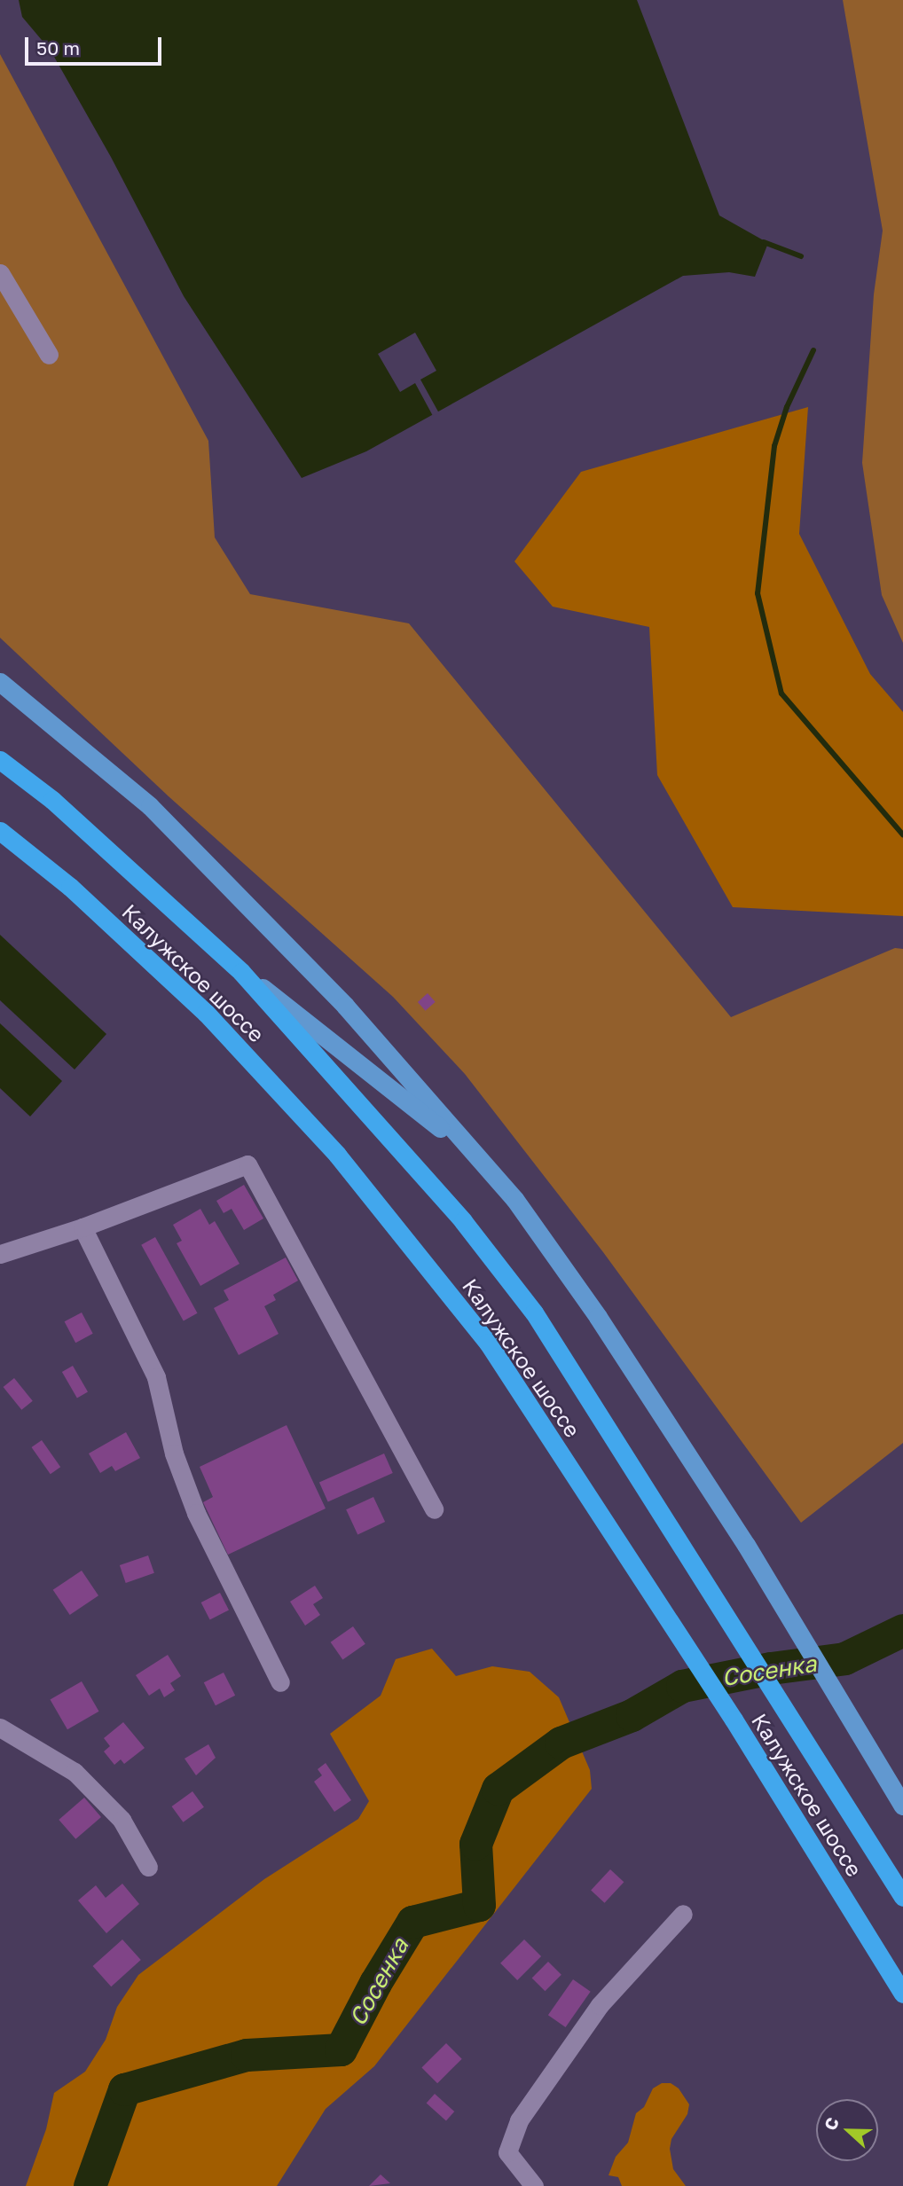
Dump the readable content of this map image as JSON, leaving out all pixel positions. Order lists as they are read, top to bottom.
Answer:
{
  "streets": {
    "highway": ["Калужское шоссе"]
  },
  "water": ["Сосенка"],
  "scale_bar": "50 m",
  "north": "left"
}
